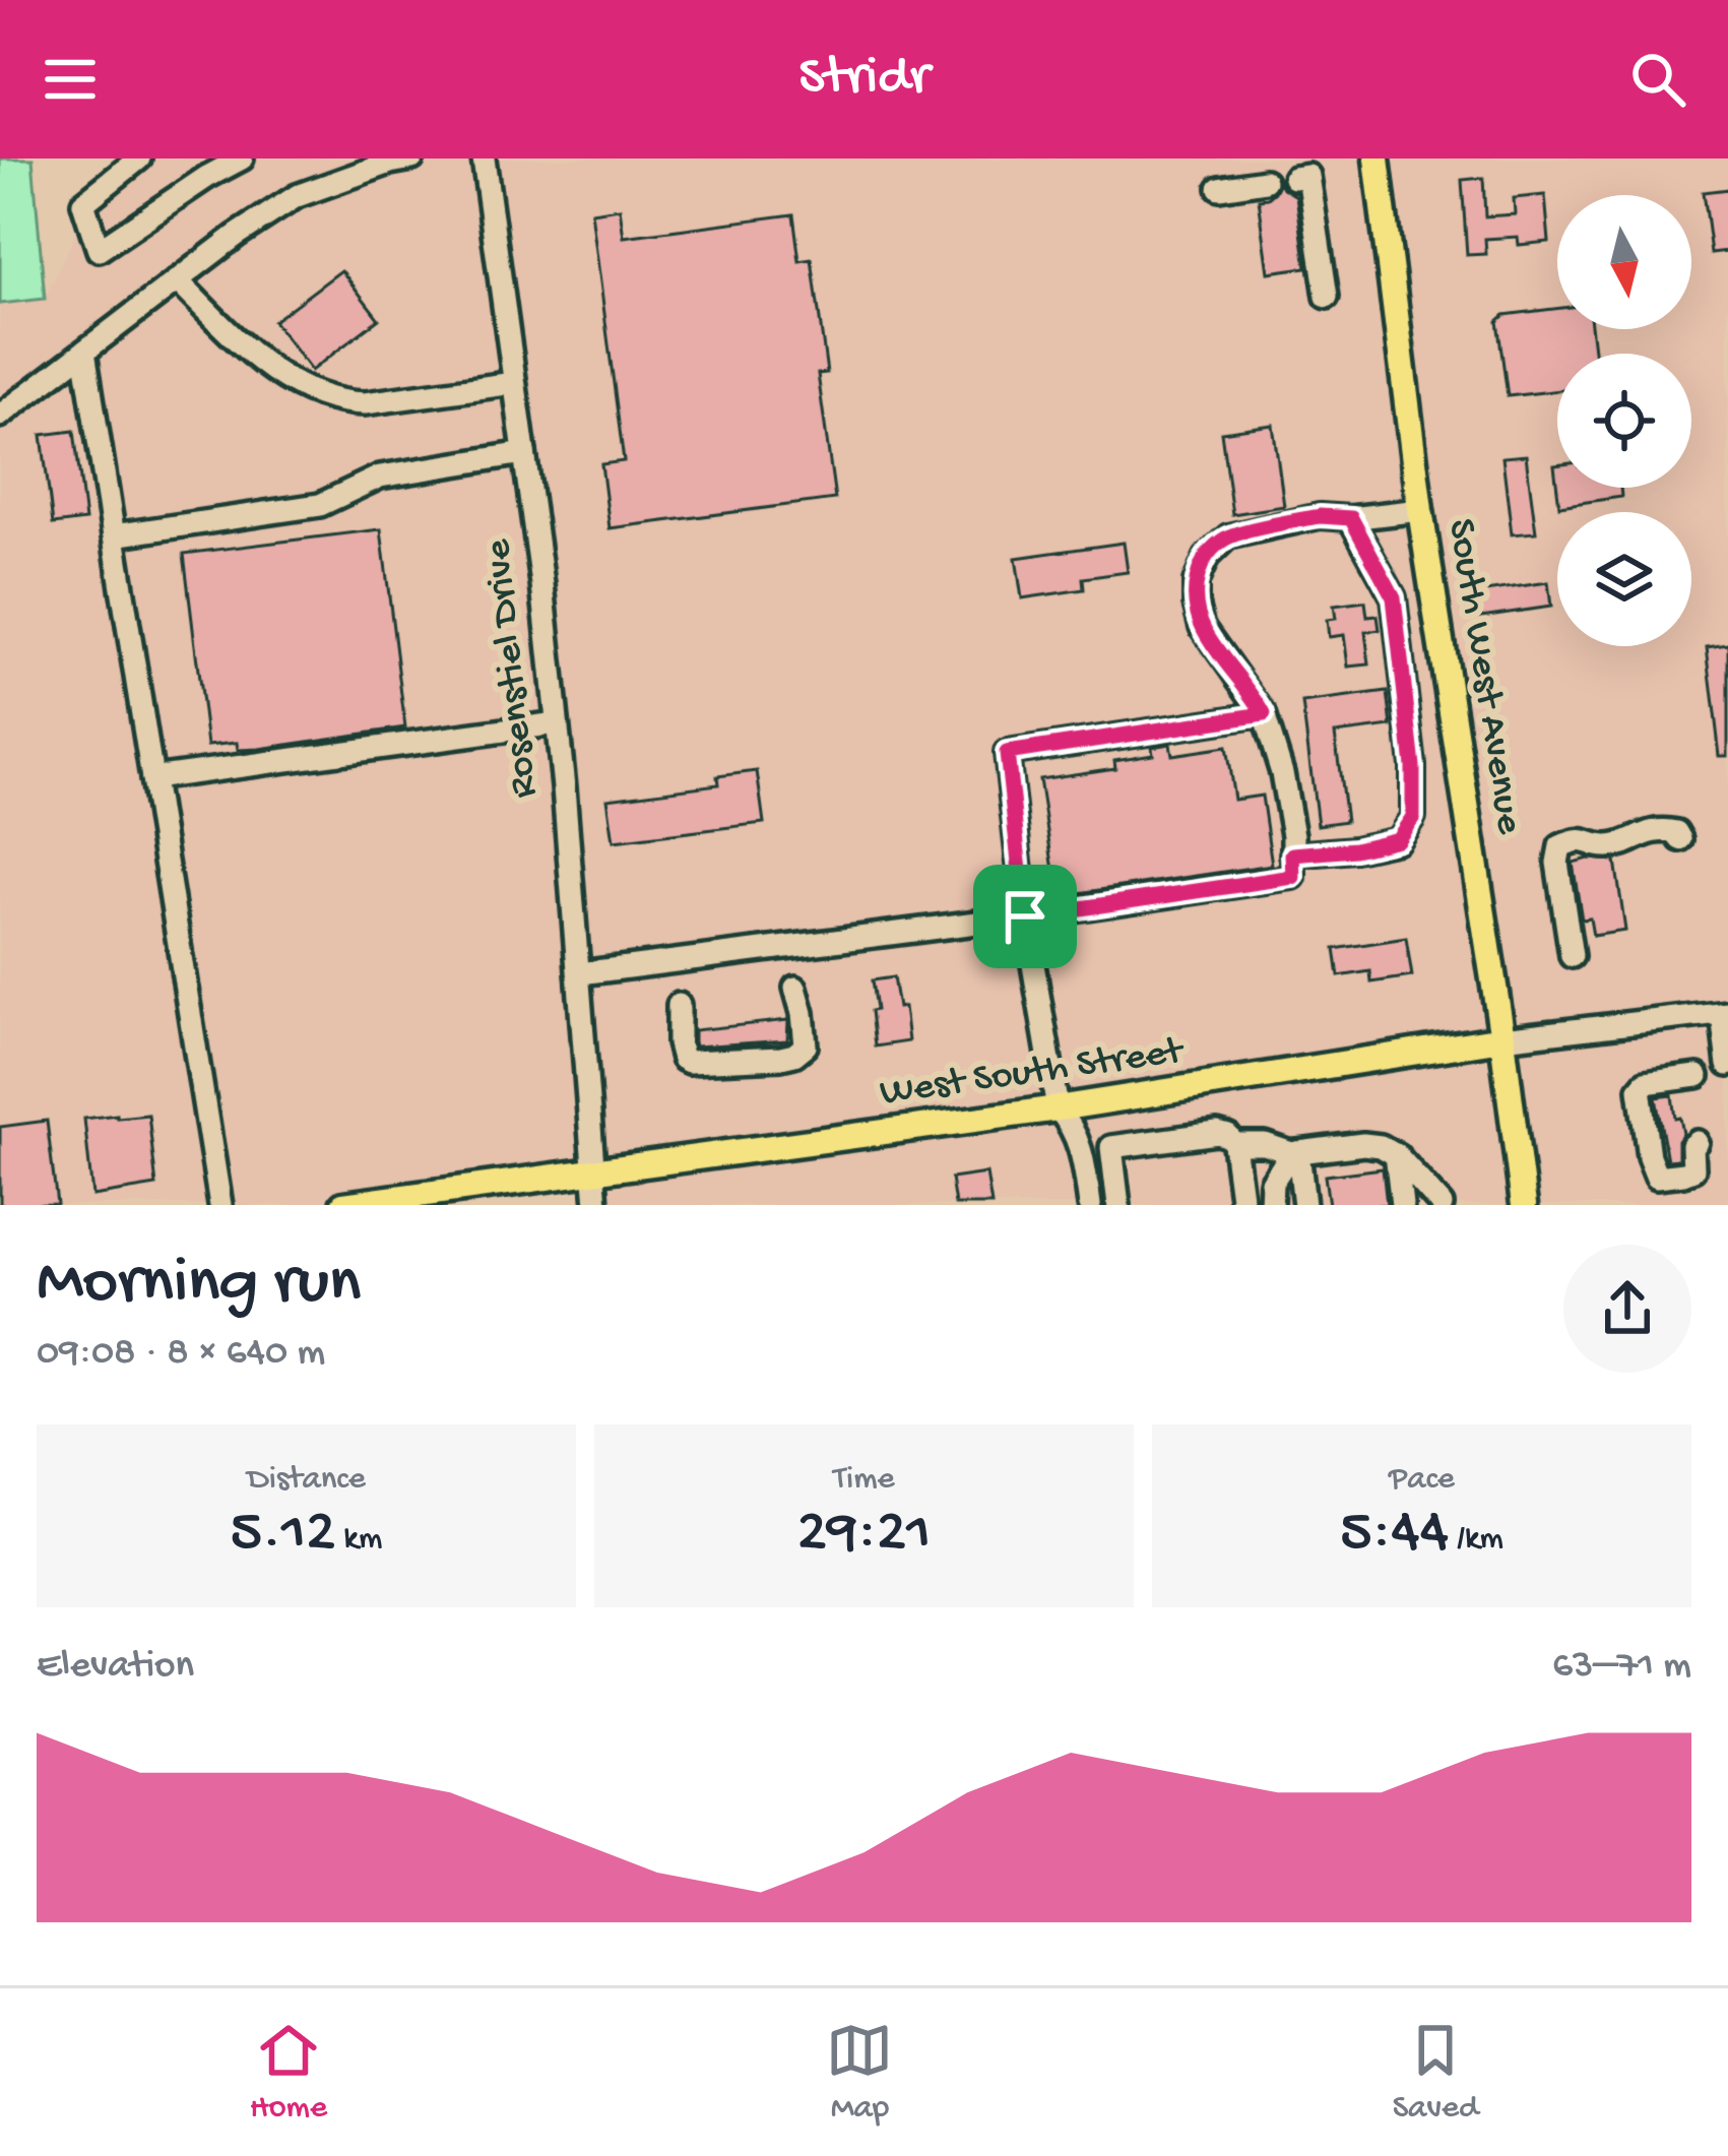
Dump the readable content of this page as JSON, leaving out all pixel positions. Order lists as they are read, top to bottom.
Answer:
{
  "streets": {
    "main road": ["South West Avenue", "West South Street"],
    "street": ["Rosenstiel Drive"]
  },
  "crossings": [
    ["Rosenstiel Drive", "West South Street"],
    ["South West Avenue", "West South Street"]
  ],
  "north": "bottom",
  "page": {
    "header": "Stridr",
    "heading": ["Morning run", "09:08 · 8 × 640 m"],
    "stats": [
      ["Distance", "5.12 km"],
      ["Time", "29:21"],
      ["Pace", "5:44 /km"]
    ],
    "chart": ["Elevation", "63–71 m"],
    "tabs": ["Home", "Map", "Saved"]
  }
}
